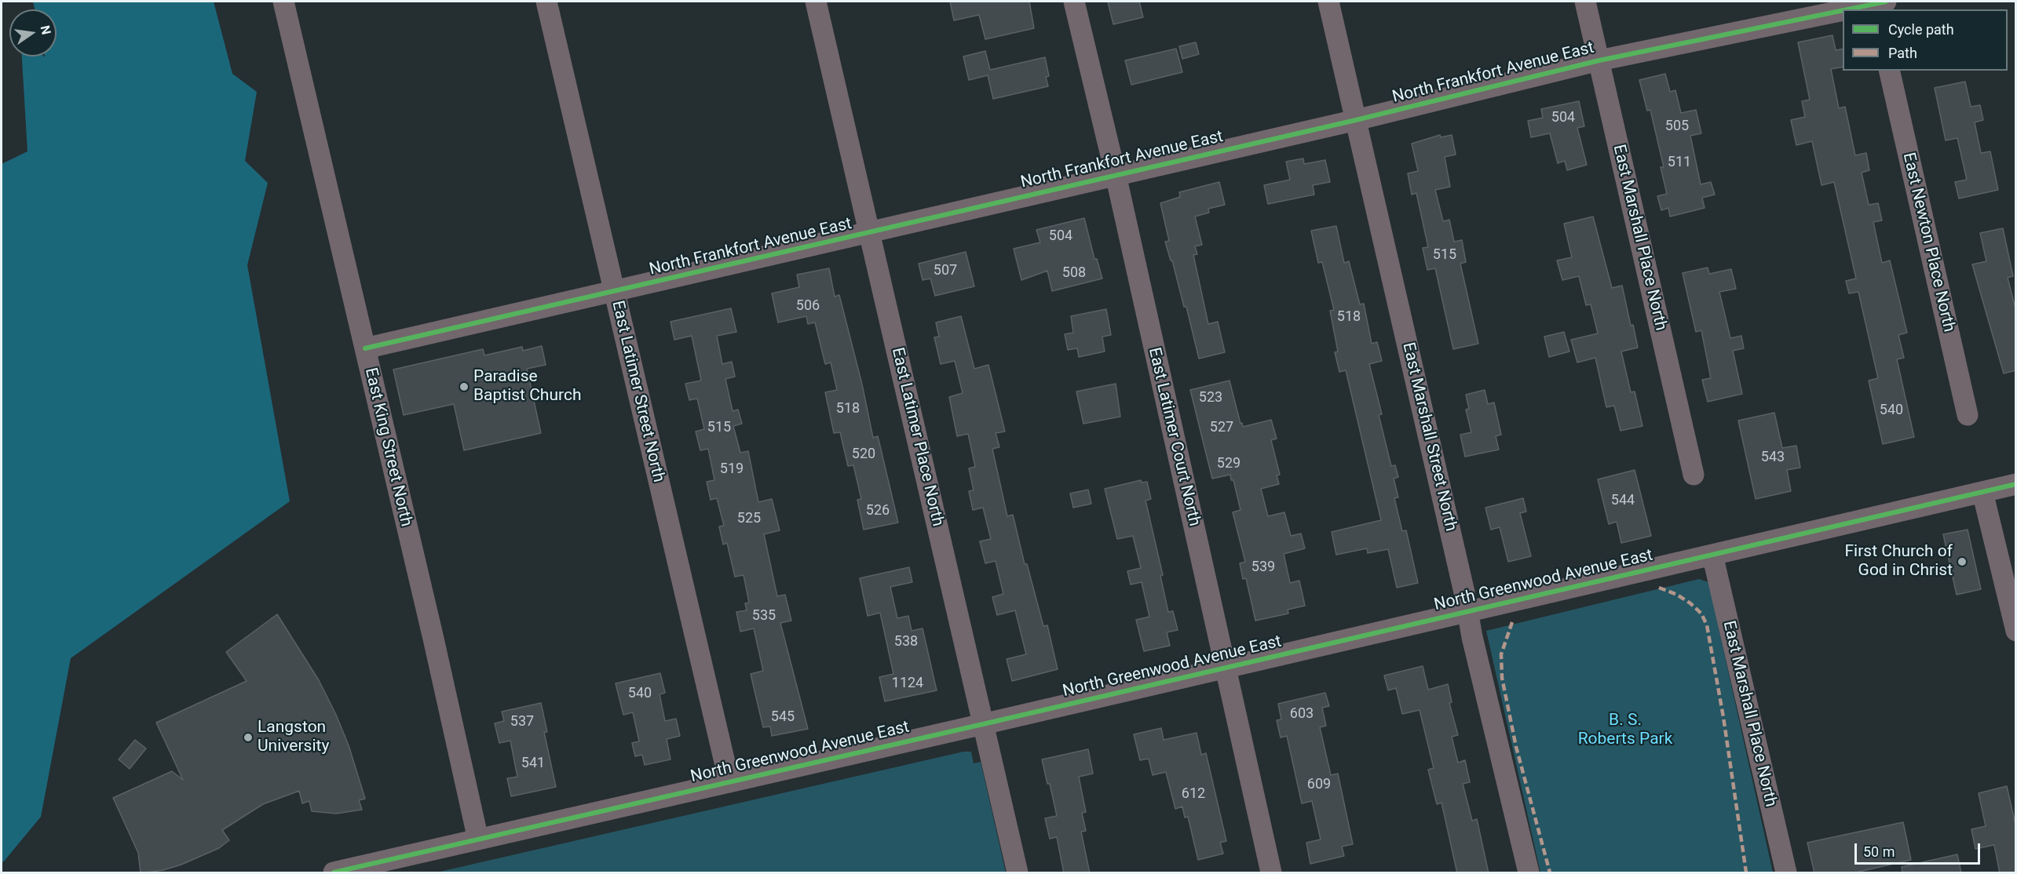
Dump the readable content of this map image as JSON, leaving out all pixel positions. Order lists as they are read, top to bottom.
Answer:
{
  "streets": {
    "street": [
      "North Frankfort Avenue East",
      "East Marshall Place North",
      "East Newton Place North",
      "East Latimer Street North",
      "East Latimer Place North",
      "East Latimer Court North",
      "East Marshall Street North",
      "East King Street North",
      "North Greenwood Avenue East"
    ]
  },
  "crossings": [
    ["North Frankfort Avenue East", "East Marshall Place North"],
    ["North Frankfort Avenue East", "East Latimer Street North"],
    ["North Frankfort Avenue East", "East Latimer Place North"],
    ["North Frankfort Avenue East", "East Latimer Court North"],
    ["North Frankfort Avenue East", "East Marshall Street North"],
    ["North Frankfort Avenue East", "East King Street North"],
    ["East Marshall Place North", "North Greenwood Avenue East"],
    ["East Latimer Street North", "North Greenwood Avenue East"],
    ["East Latimer Place North", "North Greenwood Avenue East"],
    ["East Latimer Court North", "North Greenwood Avenue East"],
    ["East Marshall Street North", "North Greenwood Avenue East"],
    ["East King Street North", "North Greenwood Avenue East"]
  ],
  "parks": ["B. S. Roberts Park"],
  "places": ["Paradise Baptist Church", "First Church of God in Christ", "Langston University"],
  "house_numbers": [
    "504",
    "505",
    "511",
    "504",
    "515",
    "507",
    "508",
    "506",
    "518",
    "523",
    "518",
    "540",
    "515",
    "527",
    "520",
    "543",
    "529",
    "519",
    "544",
    "526",
    "525",
    "539",
    "535",
    "538",
    "1124",
    "540",
    "603",
    "545",
    "537",
    "541",
    "609",
    "612"
  ],
  "legend": ["Cycle path", "Path"],
  "scale_bar": "50 m",
  "north": "right"
}
